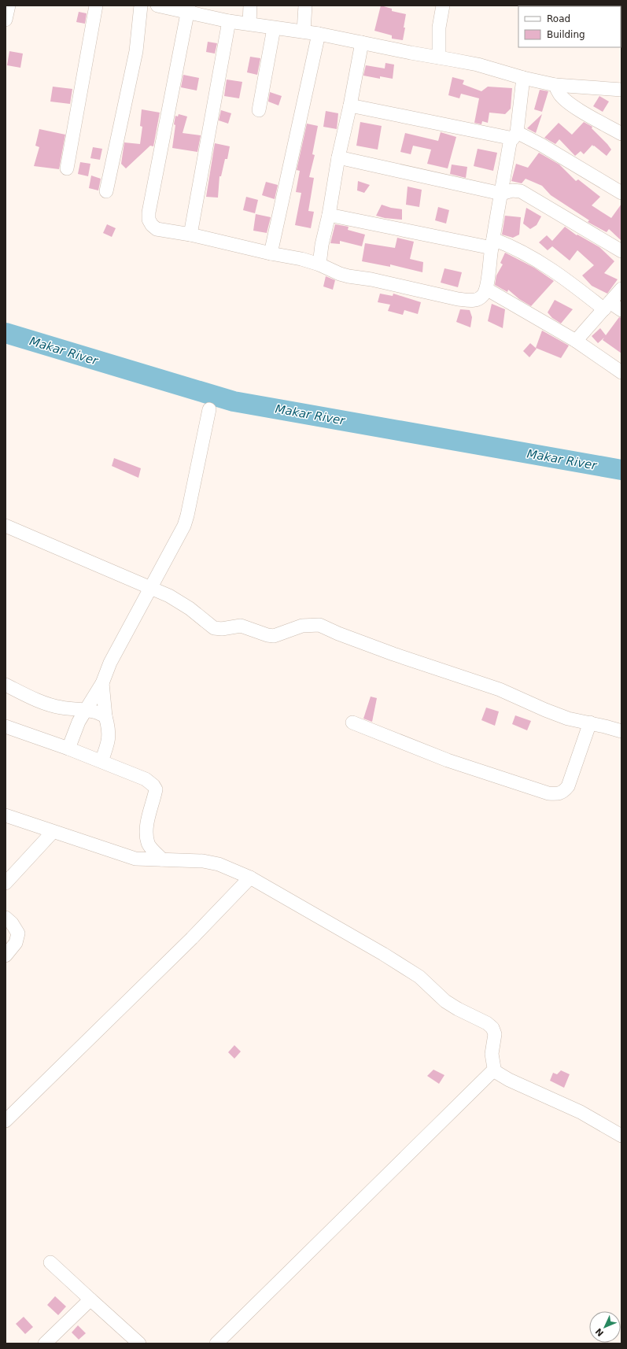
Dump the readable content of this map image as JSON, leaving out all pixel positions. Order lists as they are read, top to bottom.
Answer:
{
  "water": ["Makar River"],
  "legend": ["Road", "Building"],
  "north": "bottom left"
}
